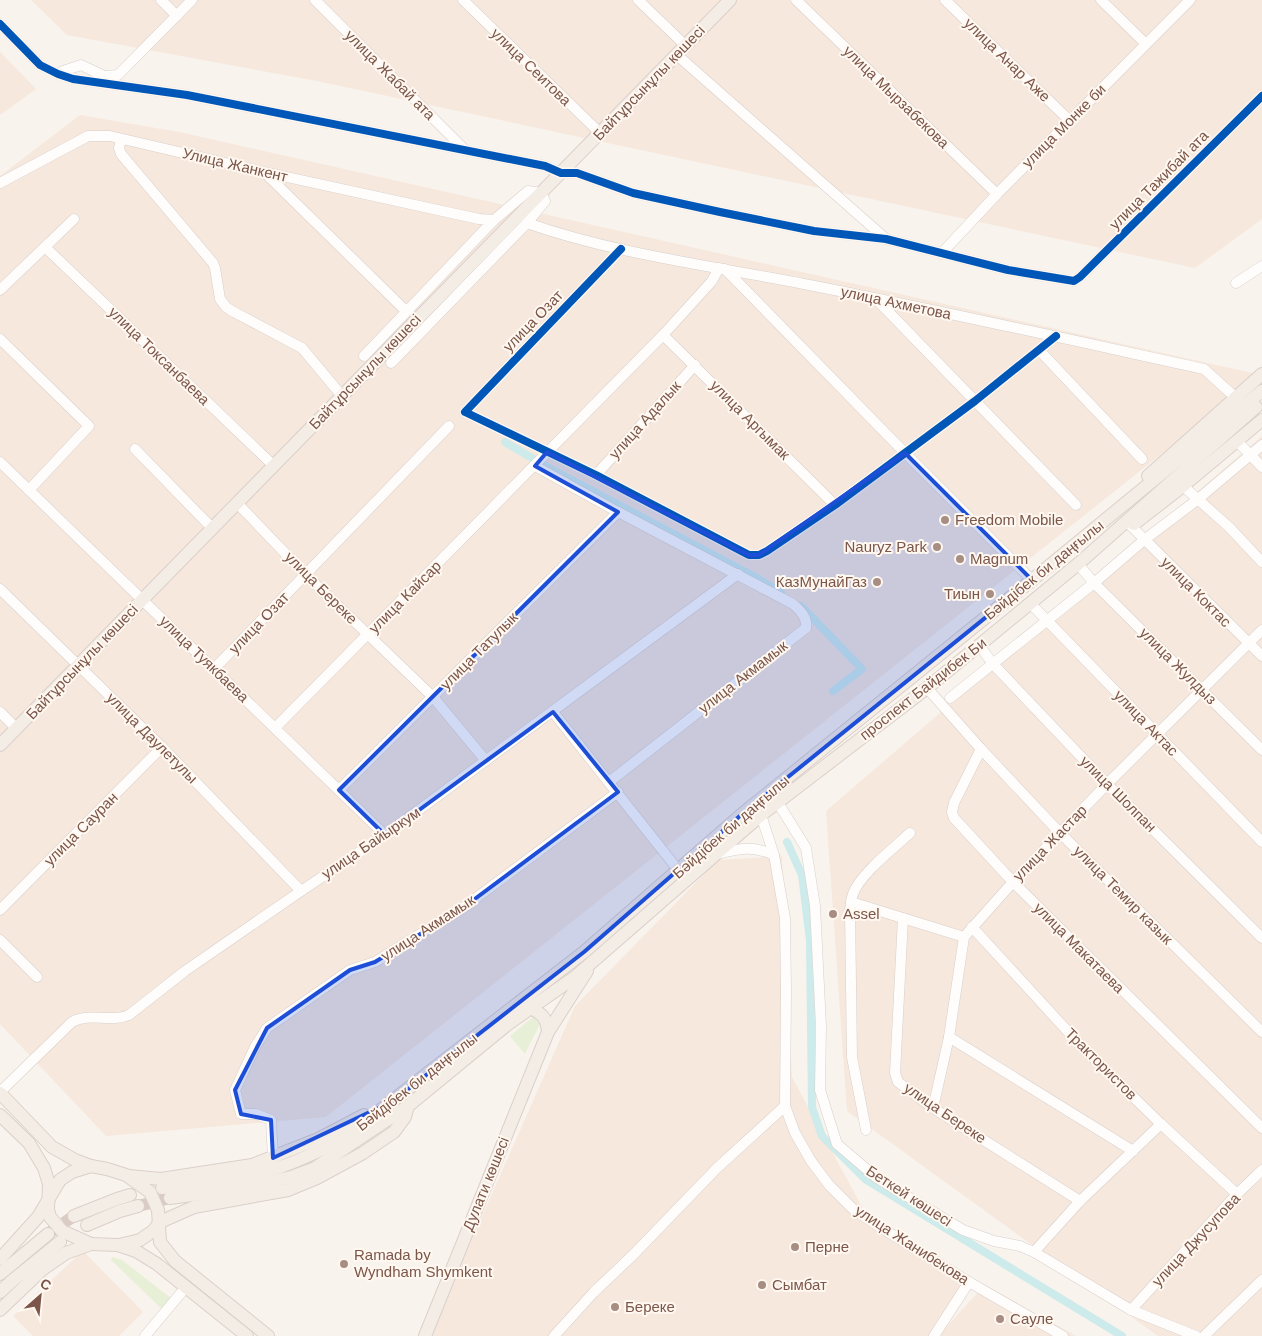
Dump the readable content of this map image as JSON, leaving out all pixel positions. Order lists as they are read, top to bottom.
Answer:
{
  "streets": {
    "main road": [
      "Байтұрсынұлы көшесі",
      "Бәйдібек би даңғылы",
      "проспект Байдибек Би",
      "Дулати көшесі"
    ],
    "street": [
      "улица Анар Аже",
      "улица Сеитова",
      "улица Жабай ата",
      "улица Мырзабекова",
      "улица Монке би",
      "Улица Жанкент",
      "улица Тажибай ата",
      "улица Ахметова",
      "улица Озат",
      "улица Токсанбаева",
      "улица Адалык",
      "улица Аргымак",
      "улица Береке",
      "улица Коктас",
      "улица Кайсар",
      "улица Татулык",
      "улица Туякбаева",
      "улица Жулдыз",
      "улица Акмамык",
      "улица Актас",
      "улица Даулетулы",
      "улица Шолпан",
      "улица Сауран",
      "улица Байыркум",
      "улица Жастар",
      "улица Темир казык",
      "улица Макатаева",
      "Трактористов",
      "Беткей көшесі",
      "улица Джусупова",
      "улица Жанибекова"
    ]
  },
  "crossings": [
    ["улица Анар Аже", "улица Монке би"],
    ["улица Сеитова", "Байтұрсынұлы көшесі"],
    ["Байтұрсынұлы көшесі", "улица Токсанбаева"],
    ["Байтұрсынұлы көшесі", "улица Береке"],
    ["Байтұрсынұлы көшесі", "улица Туякбаева"],
    ["Байтұрсынұлы көшесі", "улица Даулетулы"],
    ["улица Мырзабекова", "улица Монке би"],
    ["улица Монке би", "улица Тажибай ата"],
    ["улица Ахметова", "улица Озат"],
    ["улица Озат", "улица Береке"],
    ["улица Озат", "улица Кайсар"],
    ["улица Озат", "улица Туякбаева"],
    ["улица Адалык", "улица Аргымак"],
    ["Бәйдібек би даңғылы", "проспект Байдибек Би"],
    ["Бәйдібек би даңғылы", "Дулати көшесі"],
    ["Бәйдібек би даңғылы", "улица Жанибекова"],
    ["улица Береке", "улица Кайсар"],
    ["улица Береке", "улица Татулык"],
    ["улица Береке", "улица Байыркум"],
    ["улица Коктас", "проспект Байдибек Би"],
    ["улица Коктас", "улица Жастар"],
    ["улица Кайсар", "улица Туякбаева"],
    ["улица Татулык", "улица Туякбаева"],
    ["улица Туякбаева", "улица Байыркум"],
    ["улица Жулдыз", "проспект Байдибек Би"],
    ["улица Жулдыз", "улица Жастар"],
    ["улица Акмамык", "улица Байыркум"],
    ["проспект Байдибек Би", "улица Актас"],
    ["проспект Байдибек Би", "улица Шолпан"],
    ["проспект Байдибек Би", "улица Темир казык"],
    ["проспект Байдибек Би", "Беткей көшесі"],
    ["проспект Байдибек Би", "улица Жанибекова"],
    ["улица Актас", "улица Жастар"],
    ["улица Даулетулы", "улица Сауран"],
    ["улица Даулетулы", "улица Байыркум"],
    ["улица Шолпан", "улица Жастар"],
    ["улица Жастар", "улица Темир казык"],
    ["улица Жастар", "улица Макатаева"],
    ["улица Жастар", "Трактористов"],
    ["улица Темир казык", "улица Макатаева"],
    ["Трактористов", "улица Джусупова"],
    ["Беткей көшесі", "улица Джусупова"]
  ],
  "places": [
    "Freedom Mobile",
    "Nauryz Park",
    "Magnum",
    "КазМунайГаз",
    "Тиын",
    "Assel",
    "Перне",
    "Ramada by Wyndham Shymkent",
    "Сымбат",
    "Береке",
    "Сауле"
  ],
  "north": "top right"
}
